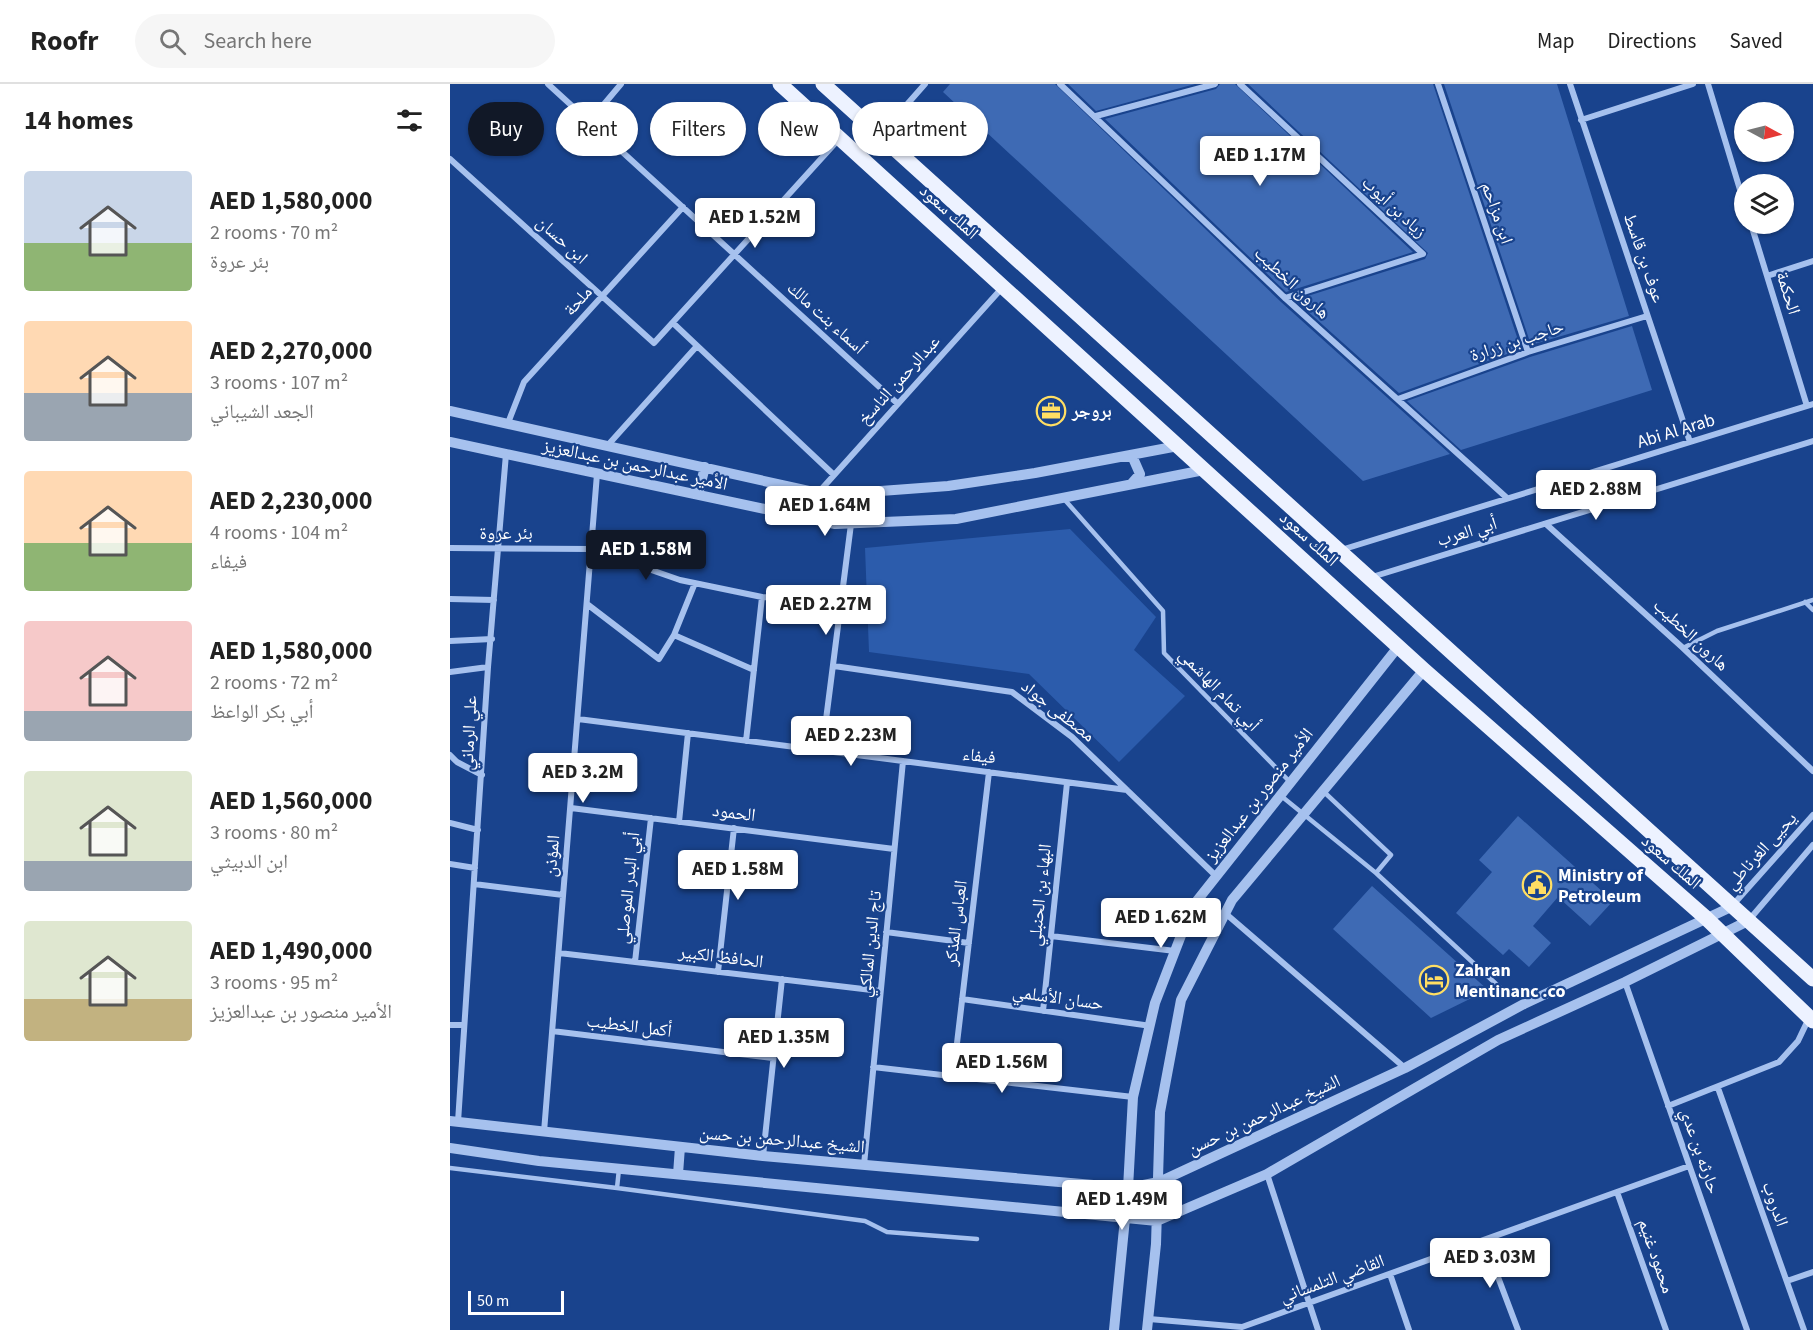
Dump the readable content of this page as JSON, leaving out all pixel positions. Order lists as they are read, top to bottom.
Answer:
{
  "streets": {
    "main road": ["الملك سعود"],
    "street": [
      "زياد بن أيوب",
      "ابن مزاحم",
      "ابن حسان",
      "عوف بن قاسط",
      "هارون الخطيب",
      "الحكمة",
      "ملحة",
      "أسماء بنت مالك",
      "حاجب بن زرارة",
      "عبدالرحمن الناسخ",
      "Abi Al Arab",
      "الأمير عبدالرحمن بن عبدالعزيز",
      "أبي العرب",
      "بئر عروة",
      "مصطفى جواد",
      "علي الرماني",
      "فيفاء",
      "الأمير منصور بن عبدالعزيز",
      "الحمود",
      "يحيى الغرناطي",
      "المؤذن",
      "أبي البدر الموصلي",
      "البهاء بن الحنبلي",
      "العباس المذكر",
      "تاج الدين المالكي",
      "الحافظ الكبير",
      "حسان الأسلمي",
      "أكمل الخطيب",
      "الشيخ عبدالرحمن بن حسن",
      "حارثه بن عدي",
      "الدروب",
      "محمود غنيم",
      "القاضي التلمساني"
    ],
    "lane": ["أبي تمام الهاشمي"]
  },
  "crossings": [
    ["زياد بن أيوب", "هارون الخطيب"],
    ["الملك سعود", "عبدالرحمن الناسخ"],
    ["الملك سعود", "Abi Al Arab"],
    ["الملك سعود", "الأمير عبدالرحمن بن عبدالعزيز"],
    ["الملك سعود", "أبي العرب"],
    ["الملك سعود", "الأمير منصور بن عبدالعزيز"],
    ["الملك سعود", "يحيى الغرناطي"],
    ["الملك سعود", "الشيخ عبدالرحمن بن حسن"],
    ["ابن مزاحم", "حاجب بن زرارة"],
    ["ابن حسان", "ملحة"],
    ["عوف بن قاسط", "حاجب بن زرارة"],
    ["عوف بن قاسط", "Abi Al Arab"],
    ["هارون الخطيب", "حاجب بن زرارة"],
    ["هارون الخطيب", "Abi Al Arab"],
    ["هارون الخطيب", "أبي العرب"],
    ["الحكمة", "Abi Al Arab"],
    ["ملحة", "أسماء بنت مالك"],
    ["ملحة", "الأمير عبدالرحمن بن عبدالعزيز"],
    ["أسماء بنت مالك", "عبدالرحمن الناسخ"],
    ["عبدالرحمن الناسخ", "الأمير عبدالرحمن بن عبدالعزيز"],
    ["الأمير عبدالرحمن بن عبدالعزيز", "أبي تمام الهاشمي"],
    ["الأمير عبدالرحمن بن عبدالعزيز", "علي الرماني"],
    ["الأمير عبدالرحمن بن عبدالعزيز", "المؤذن"],
    ["بئر عروة", "علي الرماني"],
    ["بئر عروة", "المؤذن"],
    ["أبي تمام الهاشمي", "الأمير منصور بن عبدالعزيز"],
    ["مصطفى جواد", "فيفاء"],
    ["مصطفى جواد", "الأمير منصور بن عبدالعزيز"],
    ["علي الرماني", "الشيخ عبدالرحمن بن حسن"],
    ["فيفاء", "المؤذن"],
    ["فيفاء", "البهاء بن الحنبلي"],
    ["فيفاء", "العباس المذكر"],
    ["فيفاء", "تاج الدين المالكي"],
    ["الأمير منصور بن عبدالعزيز", "حسان الأسلمي"],
    ["الأمير منصور بن عبدالعزيز", "الشيخ عبدالرحمن بن حسن"],
    ["الحمود", "المؤذن"],
    ["الحمود", "أبي البدر الموصلي"],
    ["الحمود", "تاج الدين المالكي"],
    ["يحيى الغرناطي", "الشيخ عبدالرحمن بن حسن"],
    ["المؤذن", "الحافظ الكبير"],
    ["المؤذن", "أكمل الخطيب"],
    ["المؤذن", "الشيخ عبدالرحمن بن حسن"],
    ["أبي البدر الموصلي", "الحافظ الكبير"],
    ["البهاء بن الحنبلي", "حسان الأسلمي"],
    ["العباس المذكر", "حسان الأسلمي"],
    ["تاج الدين المالكي", "الحافظ الكبير"],
    ["تاج الدين المالكي", "الشيخ عبدالرحمن بن حسن"],
    ["حارثه بن عدي", "القاضي التلمساني"],
    ["محمود غنيم", "القاضي التلمساني"]
  ],
  "places": {
    "office": ["بروجر"],
    "public building": ["Ministry of Petroleum"],
    "hotel": ["Zahran Mentinanc .co"]
  },
  "scale_bar": "50 m",
  "north": "right",
  "page": {
    "header": "Roofr",
    "search": "Search here",
    "nav": ["Map", "Directions", "Saved"],
    "heading": "14 homes",
    "chip": [
      "Buy",
      "Rent",
      "Filters",
      "New",
      "Apartment"
    ],
    "price": [
      "AED 1.17M",
      "AED 1.52M",
      "AED 2.88M",
      "AED 1.64M",
      "AED 1.58M",
      "AED 2.27M",
      "AED 2.23M",
      "AED 3.2M",
      "AED 1.58M",
      "AED 1.62M",
      "AED 1.35M",
      "AED 1.56M",
      "AED 1.49M",
      "AED 3.03M"
    ],
    "list": [
      {
        "name": "AED 1,580,000",
        "note": "2 rooms · 70 m² · بئر عروة"
      },
      {
        "name": "AED 2,270,000",
        "note": "3 rooms · 107 m² · الجعد الشيباني"
      },
      {
        "name": "AED 2,230,000",
        "note": "4 rooms · 104 m² · فيفاء"
      },
      {
        "name": "AED 1,580,000",
        "note": "2 rooms · 72 m² · أبي بكر الواعظ"
      },
      {
        "name": "AED 1,560,000",
        "note": "3 rooms · 80 m² · ابن الدبيثي"
      },
      {
        "name": "AED 1,490,000",
        "note": "3 rooms · 95 m² · الأمير منصور بن عبدالعزيز"
      }
    ],
    "scale": "50 m"
  }
}
